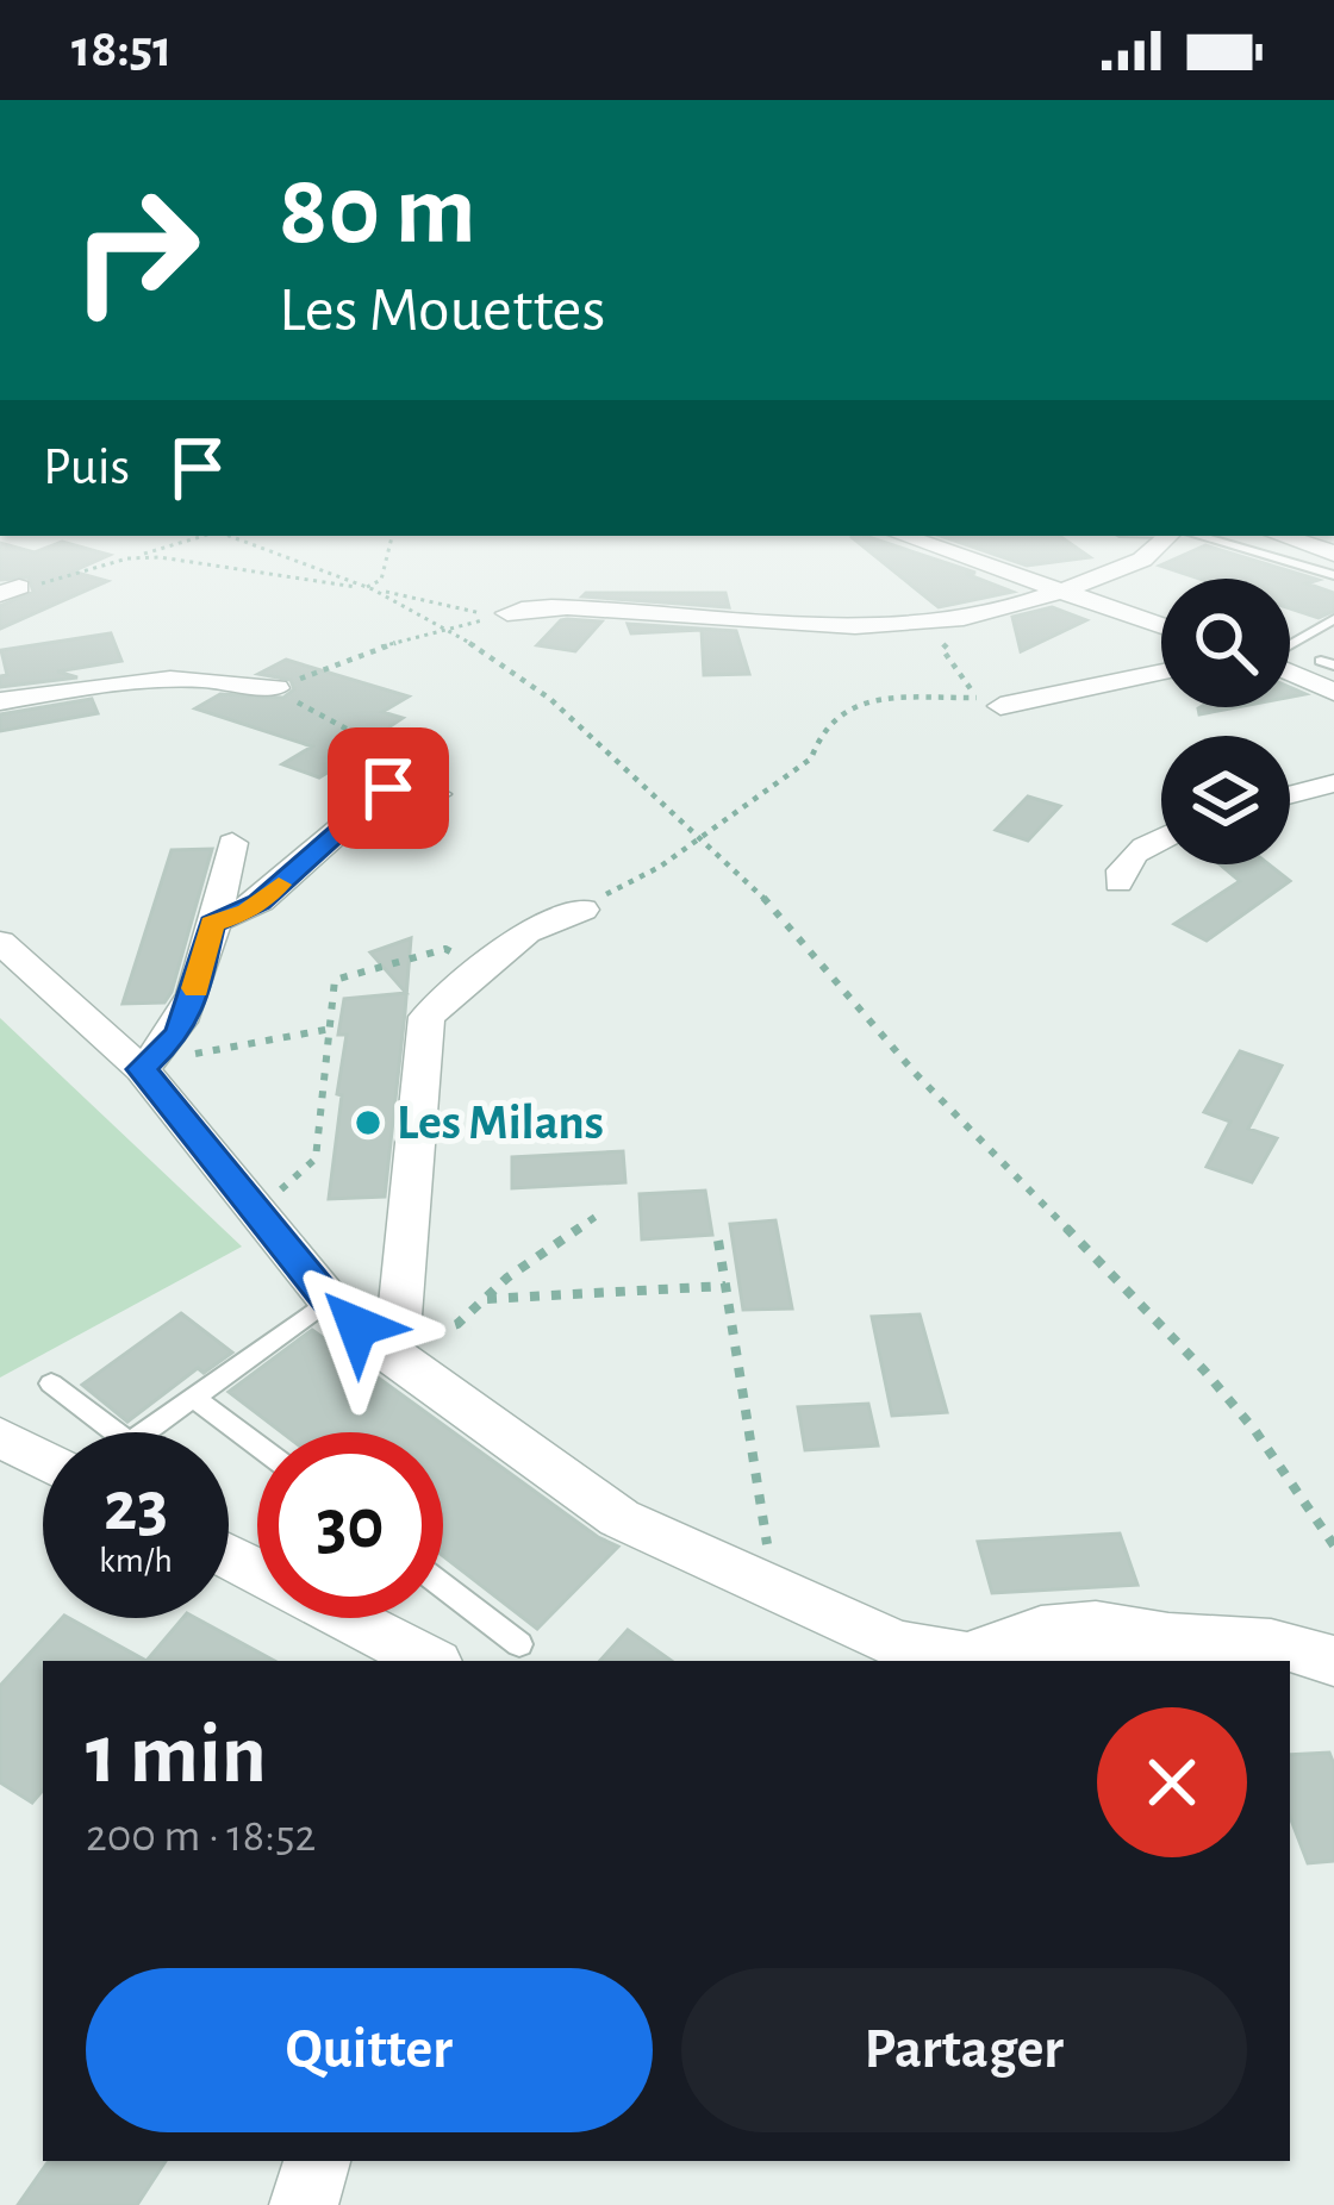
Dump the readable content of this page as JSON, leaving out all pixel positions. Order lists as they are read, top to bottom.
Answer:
{
  "places": ["Les Milans"],
  "page": {
    "status": "18:51",
    "turn": ["80 m", "Les Mouettes"],
    "then": "Puis",
    "speed": "23 km/h",
    "limit": "30",
    "heading": ["1 min", "200 m · 18:52"],
    "buttons": ["Quitter", "Partager"]
  }
}
